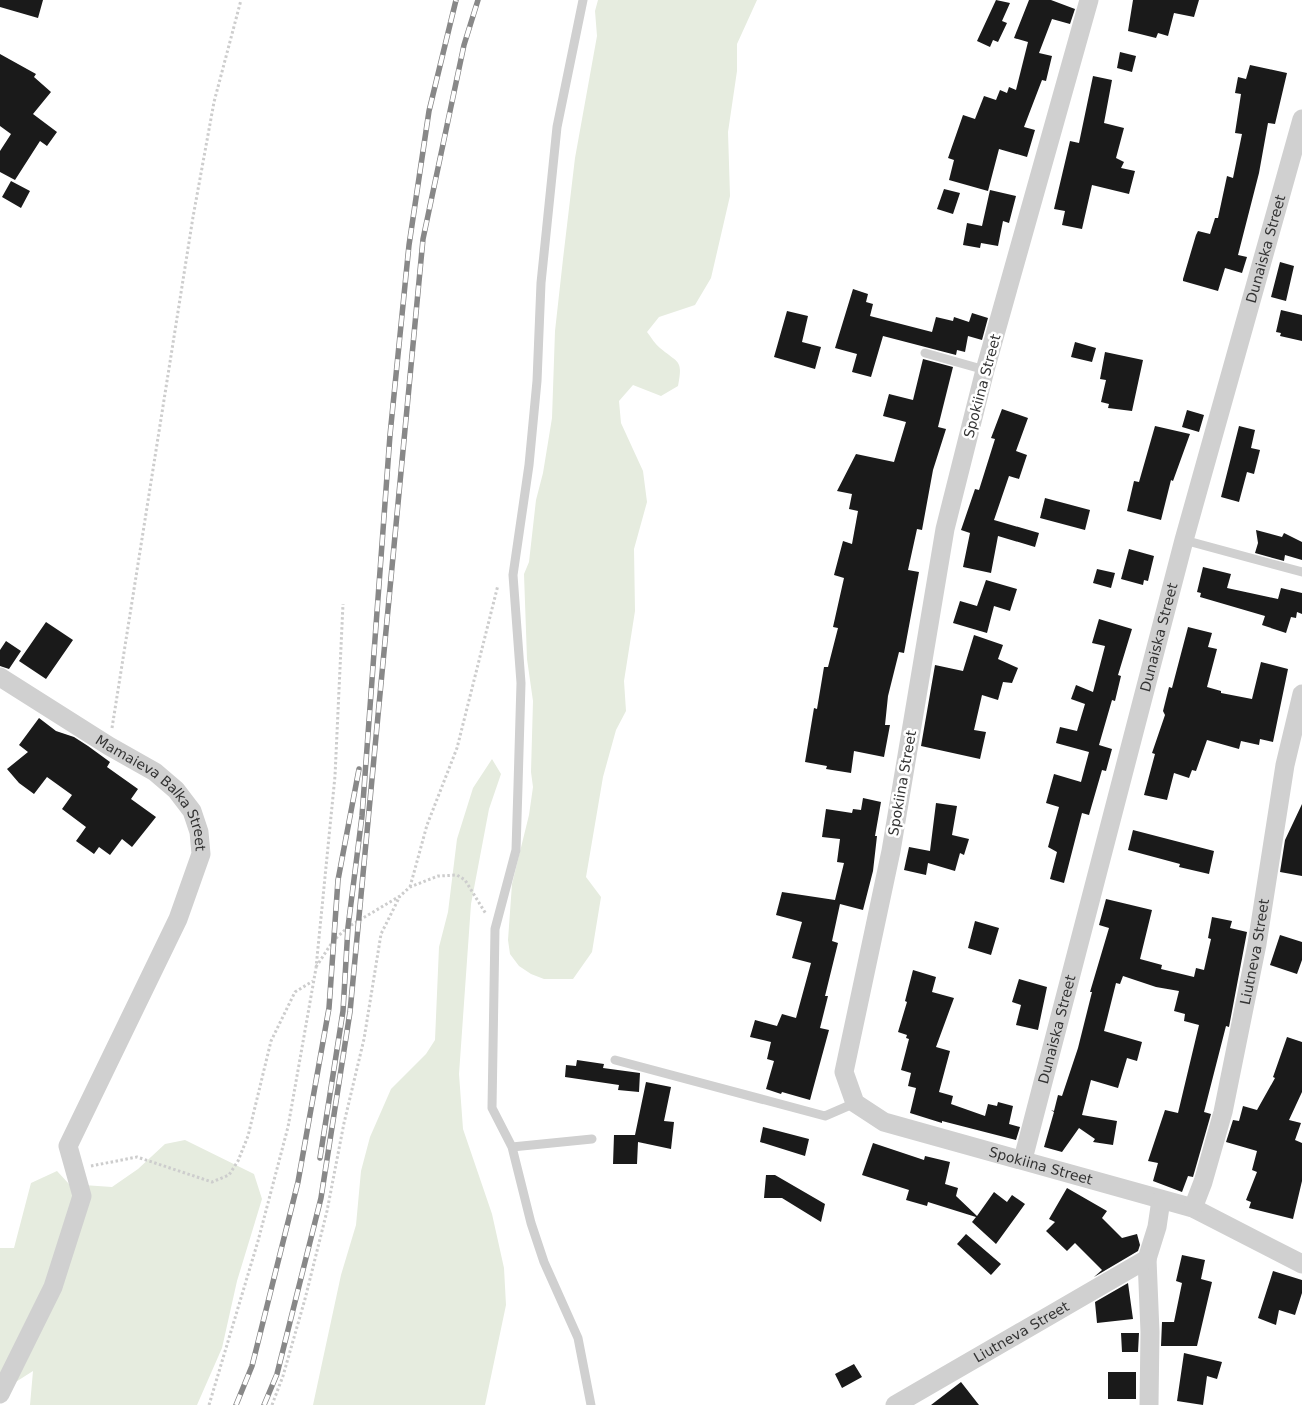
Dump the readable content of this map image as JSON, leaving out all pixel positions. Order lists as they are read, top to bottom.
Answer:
{
  "streets": {
    "street": [
      "Dunaiska Street",
      "Spokiina Street",
      "Mamaieva Balka Street",
      "Liutneva Street"
    ]
  },
  "crossings": [
    ["Dunaiska Street", "Spokiina Street"],
    ["Spokiina Street", "Liutneva Street"]
  ]
}
